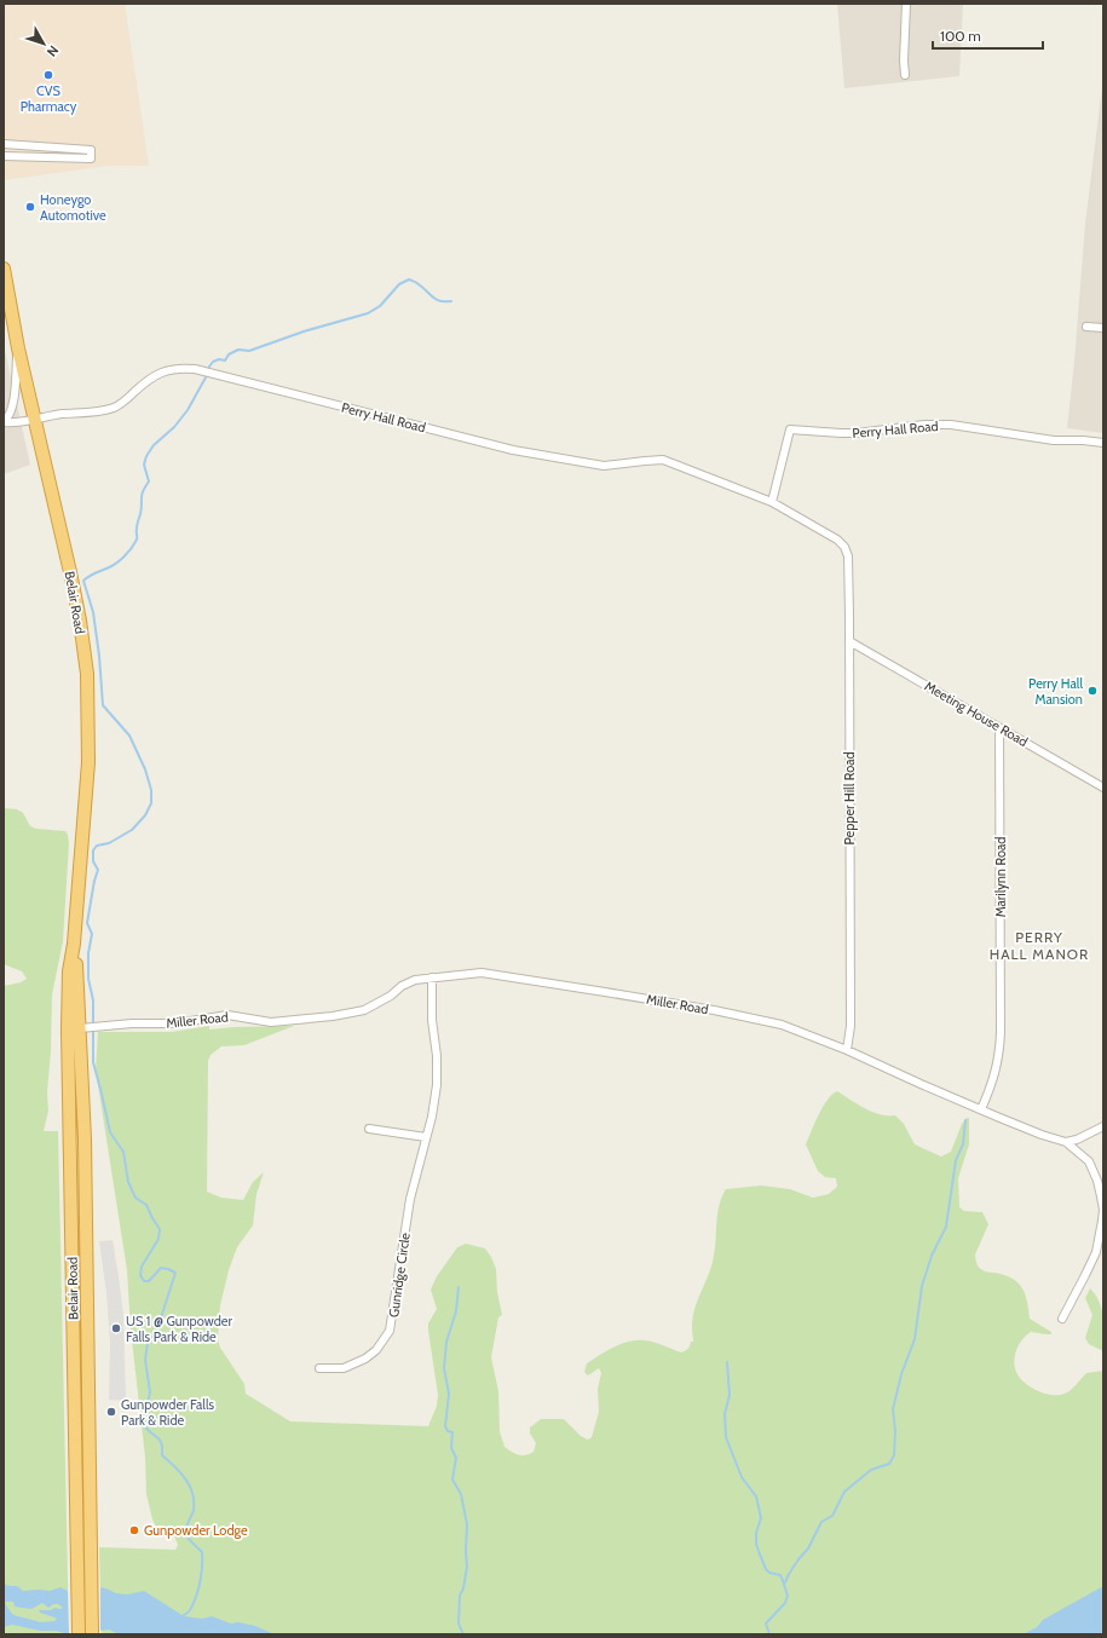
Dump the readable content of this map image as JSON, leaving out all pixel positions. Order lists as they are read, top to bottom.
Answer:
{
  "streets": {
    "highway": ["Belair Road"],
    "street": [
      "Perry Hall Road",
      "Meeting House Road",
      "Pepper Hill Road",
      "Marilynn Road",
      "Miller Road",
      "Gunridge Circle"
    ]
  },
  "crossings": [
    ["Perry Hall Road", "Belair Road"],
    ["Perry Hall Road", "Pepper Hill Road"],
    ["Belair Road", "Miller Road"],
    ["Meeting House Road", "Pepper Hill Road"],
    ["Meeting House Road", "Marilynn Road"],
    ["Pepper Hill Road", "Miller Road"],
    ["Marilynn Road", "Miller Road"],
    ["Miller Road", "Gunridge Circle"]
  ],
  "districts": ["PERRY HALL MANOR"],
  "places": [
    "CVS Pharmacy",
    "Honeygo Automotive",
    "Perry Hall Mansion",
    "US 1 @ Gunpowder Falls Park & Ride",
    "Gunpowder Falls Park & Ride",
    "Gunpowder Lodge"
  ],
  "scale_bar": "100 m",
  "north": "bottom right"
}
